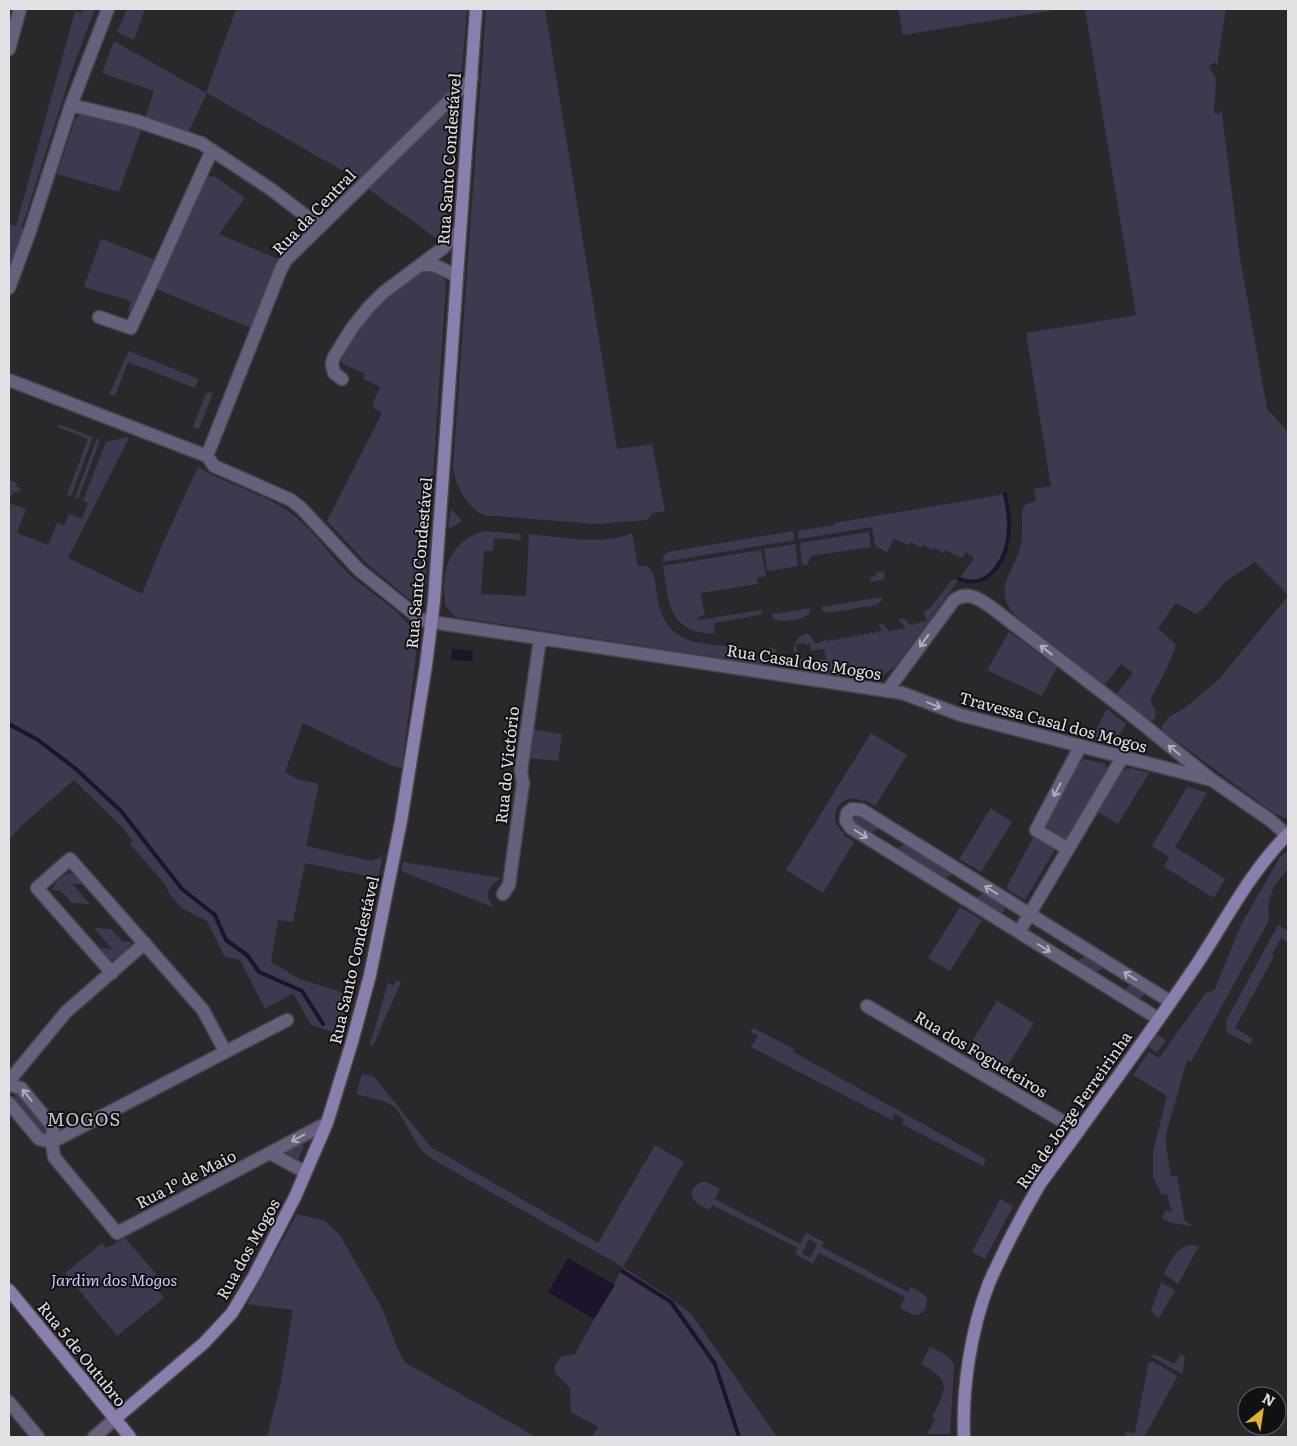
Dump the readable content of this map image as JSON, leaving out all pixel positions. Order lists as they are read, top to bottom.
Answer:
{
  "streets": {
    "street": [
      "Rua Santo Condestável",
      "Rua da Central",
      "Rua Casal dos Mogos",
      "Travessa Casal dos Mogos",
      "Rua do Victório",
      "Rua dos Fogueteiros",
      "Rua de Jorge Ferreirinha",
      "Rua 1º de Maio",
      "Rua dos Mogos",
      "Rua 5 de Outubro"
    ]
  },
  "crossings": [
    ["Rua Santo Condestável", "Rua da Central"],
    ["Rua Santo Condestável", "Rua Casal dos Mogos"],
    ["Rua Santo Condestável", "Rua dos Mogos"],
    ["Rua Casal dos Mogos", "Travessa Casal dos Mogos"],
    ["Rua Casal dos Mogos", "Rua do Victório"],
    ["Rua Casal dos Mogos", "Rua de Jorge Ferreirinha"],
    ["Rua dos Fogueteiros", "Rua de Jorge Ferreirinha"],
    ["Rua 1º de Maio", "Rua dos Mogos"],
    ["Rua dos Mogos", "Rua 5 de Outubro"]
  ],
  "one_way": ["Travessa Casal dos Mogos"],
  "districts": ["MOGOS"],
  "parks": ["Jardim dos Mogos"],
  "north": "top right"
}
